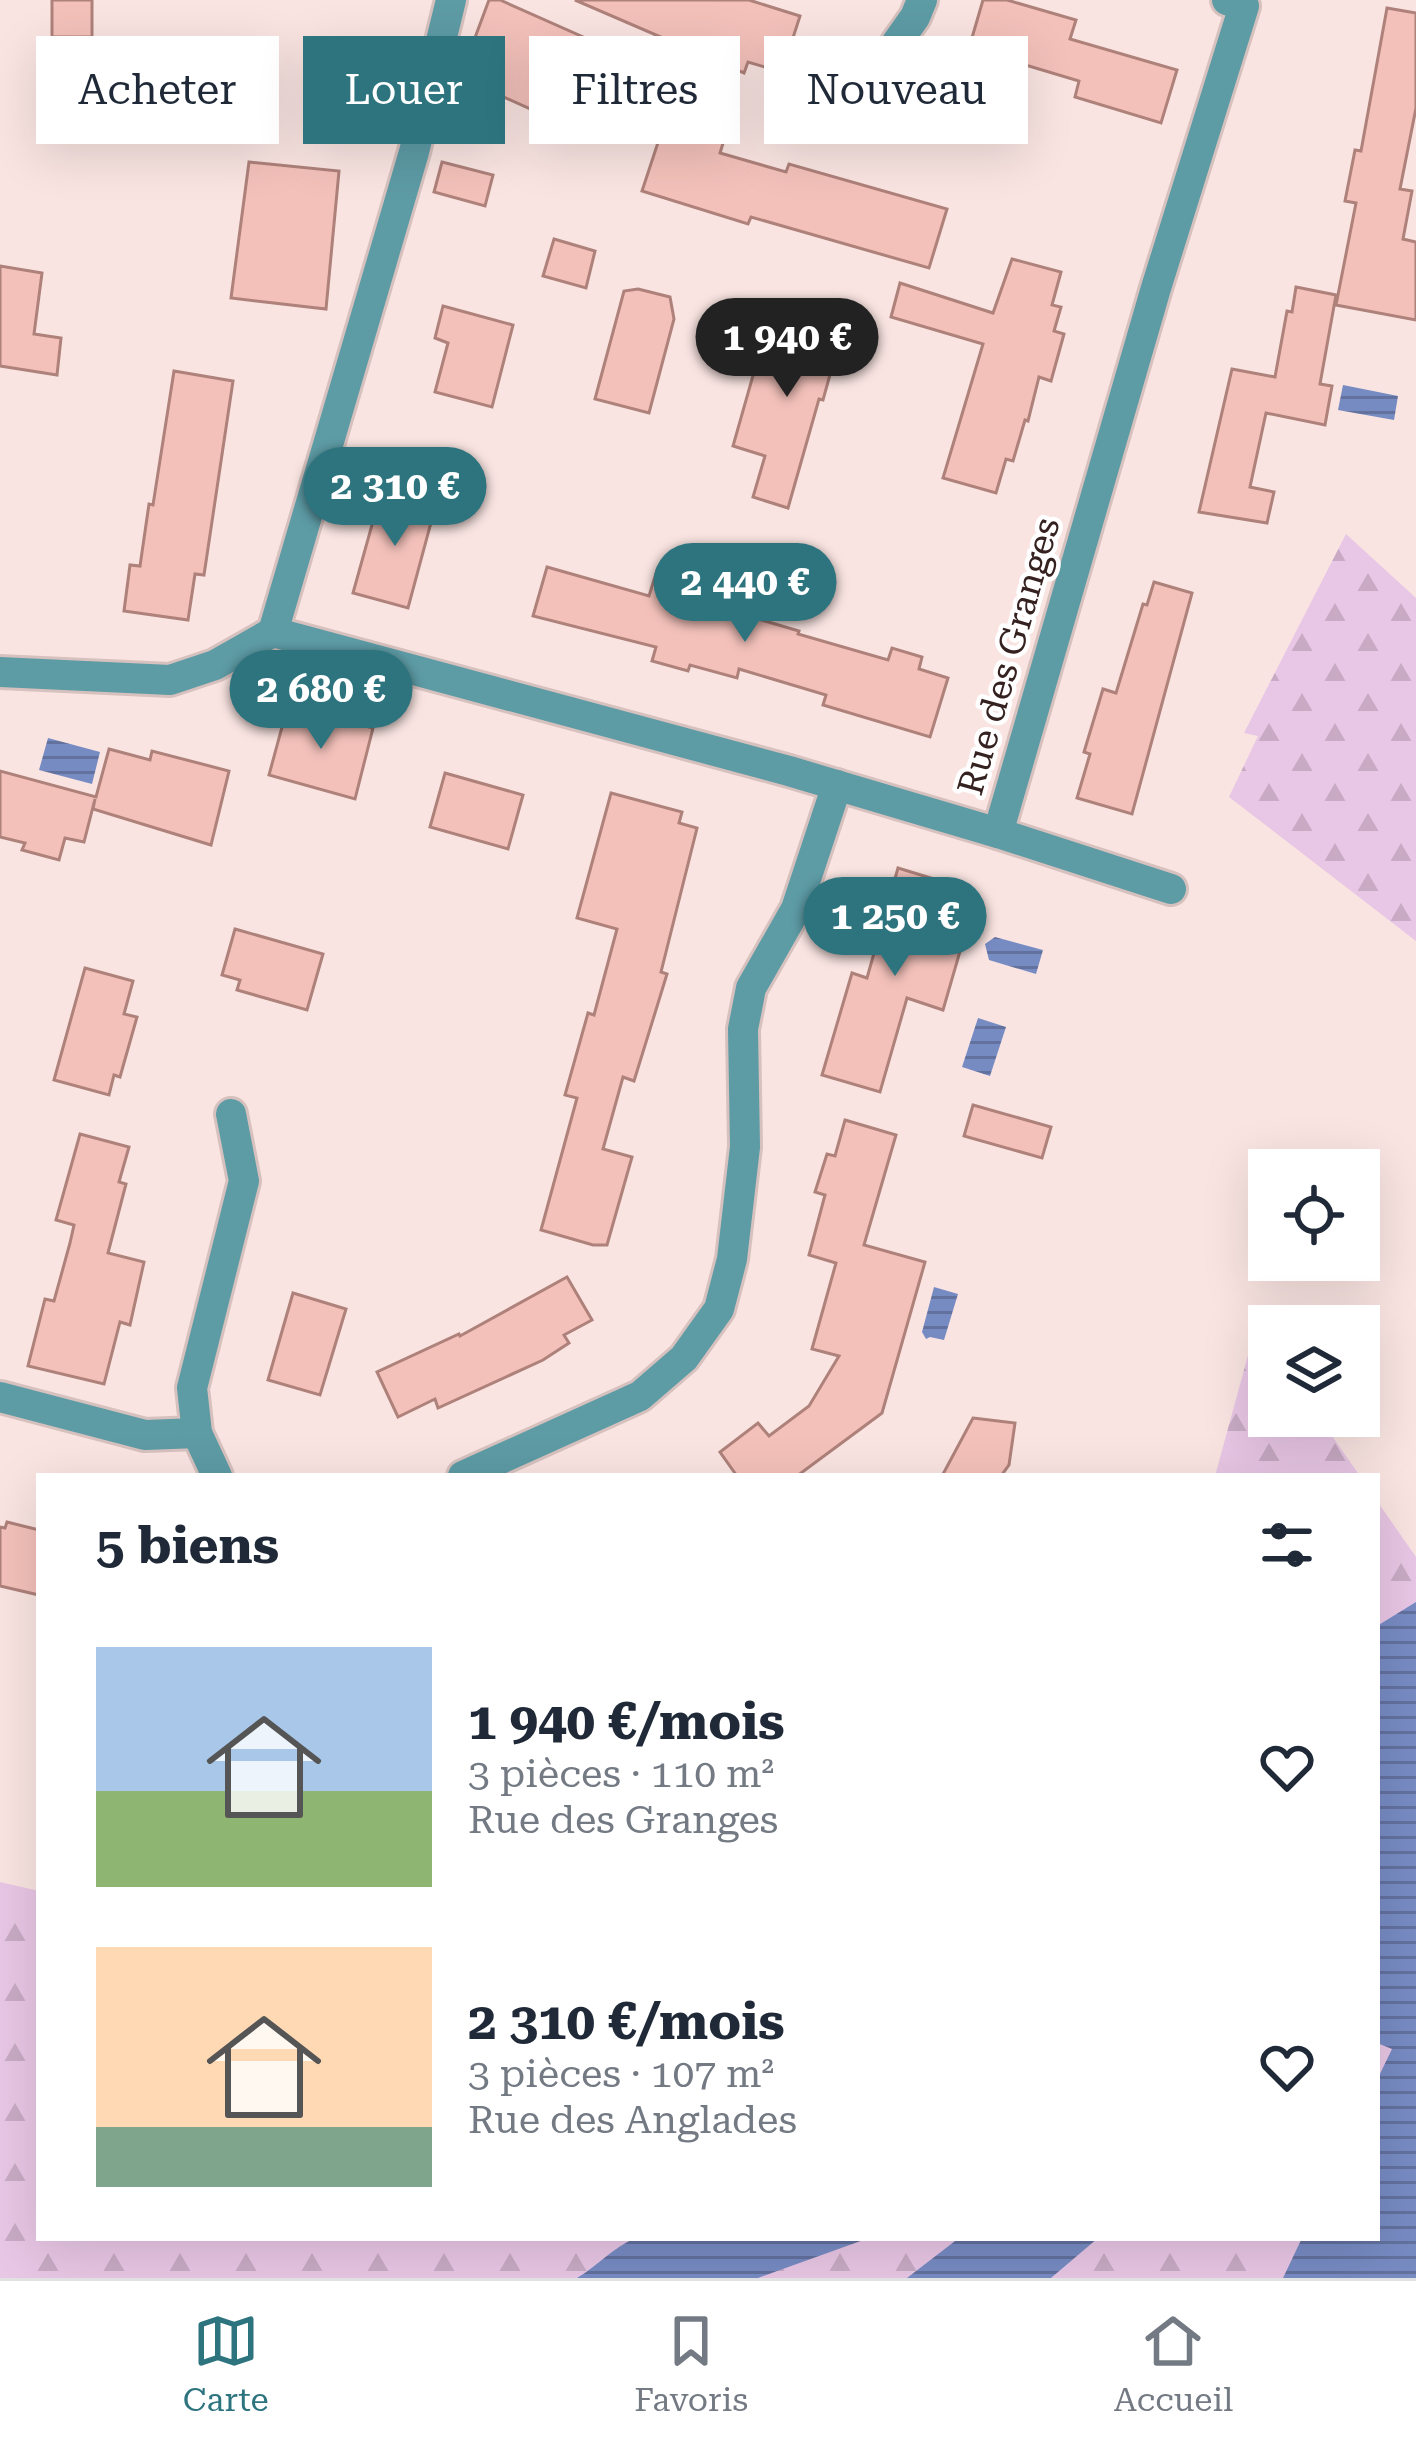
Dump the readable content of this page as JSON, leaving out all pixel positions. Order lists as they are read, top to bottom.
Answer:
{
  "streets": {
    "street": ["Rue des Granges"]
  },
  "page": {
    "chip": [
      "Acheter",
      "Louer",
      "Filtres",
      "Nouveau"
    ],
    "price": [
      "1 940 €",
      "2 310 €",
      "2 440 €",
      "2 680 €",
      "1 250 €"
    ],
    "heading": "5 biens",
    "list": [
      {
        "name": "1 940 €/mois",
        "note": "3 pièces · 110 m² · Rue des Granges"
      },
      {
        "name": "2 310 €/mois",
        "note": "3 pièces · 107 m² · Rue des Anglades"
      }
    ],
    "tabs": ["Carte", "Favoris", "Accueil"]
  }
}
